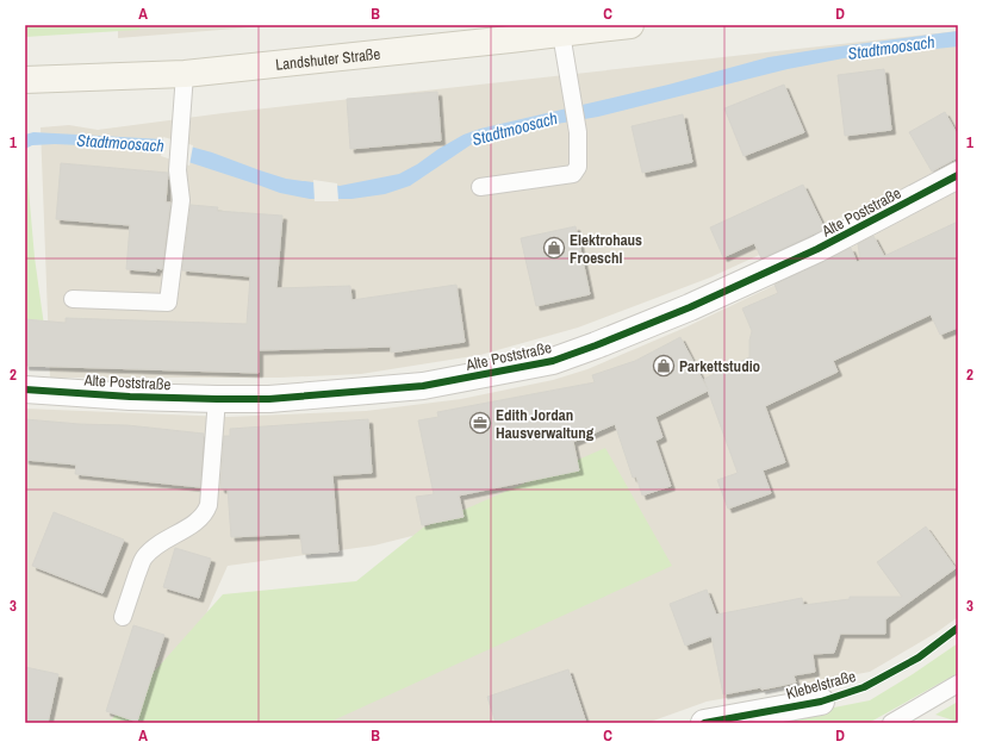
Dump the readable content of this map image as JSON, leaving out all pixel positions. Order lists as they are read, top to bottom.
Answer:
{
  "streets": {
    "main road": ["Landshuter Straße"],
    "street": ["Alte Poststraße", "Klebelstraße"]
  },
  "water": ["Stadtmoosach"],
  "places": {
    "shop": ["Elektrohaus Froeschl", "Parkettstudio"],
    "office": ["Edith Jordan Hausverwaltung"]
  },
  "grid": {
    "columns": [
      "A",
      "B",
      "C",
      "D"
    ],
    "rows": ["1", "2", "3"]
  }
}
